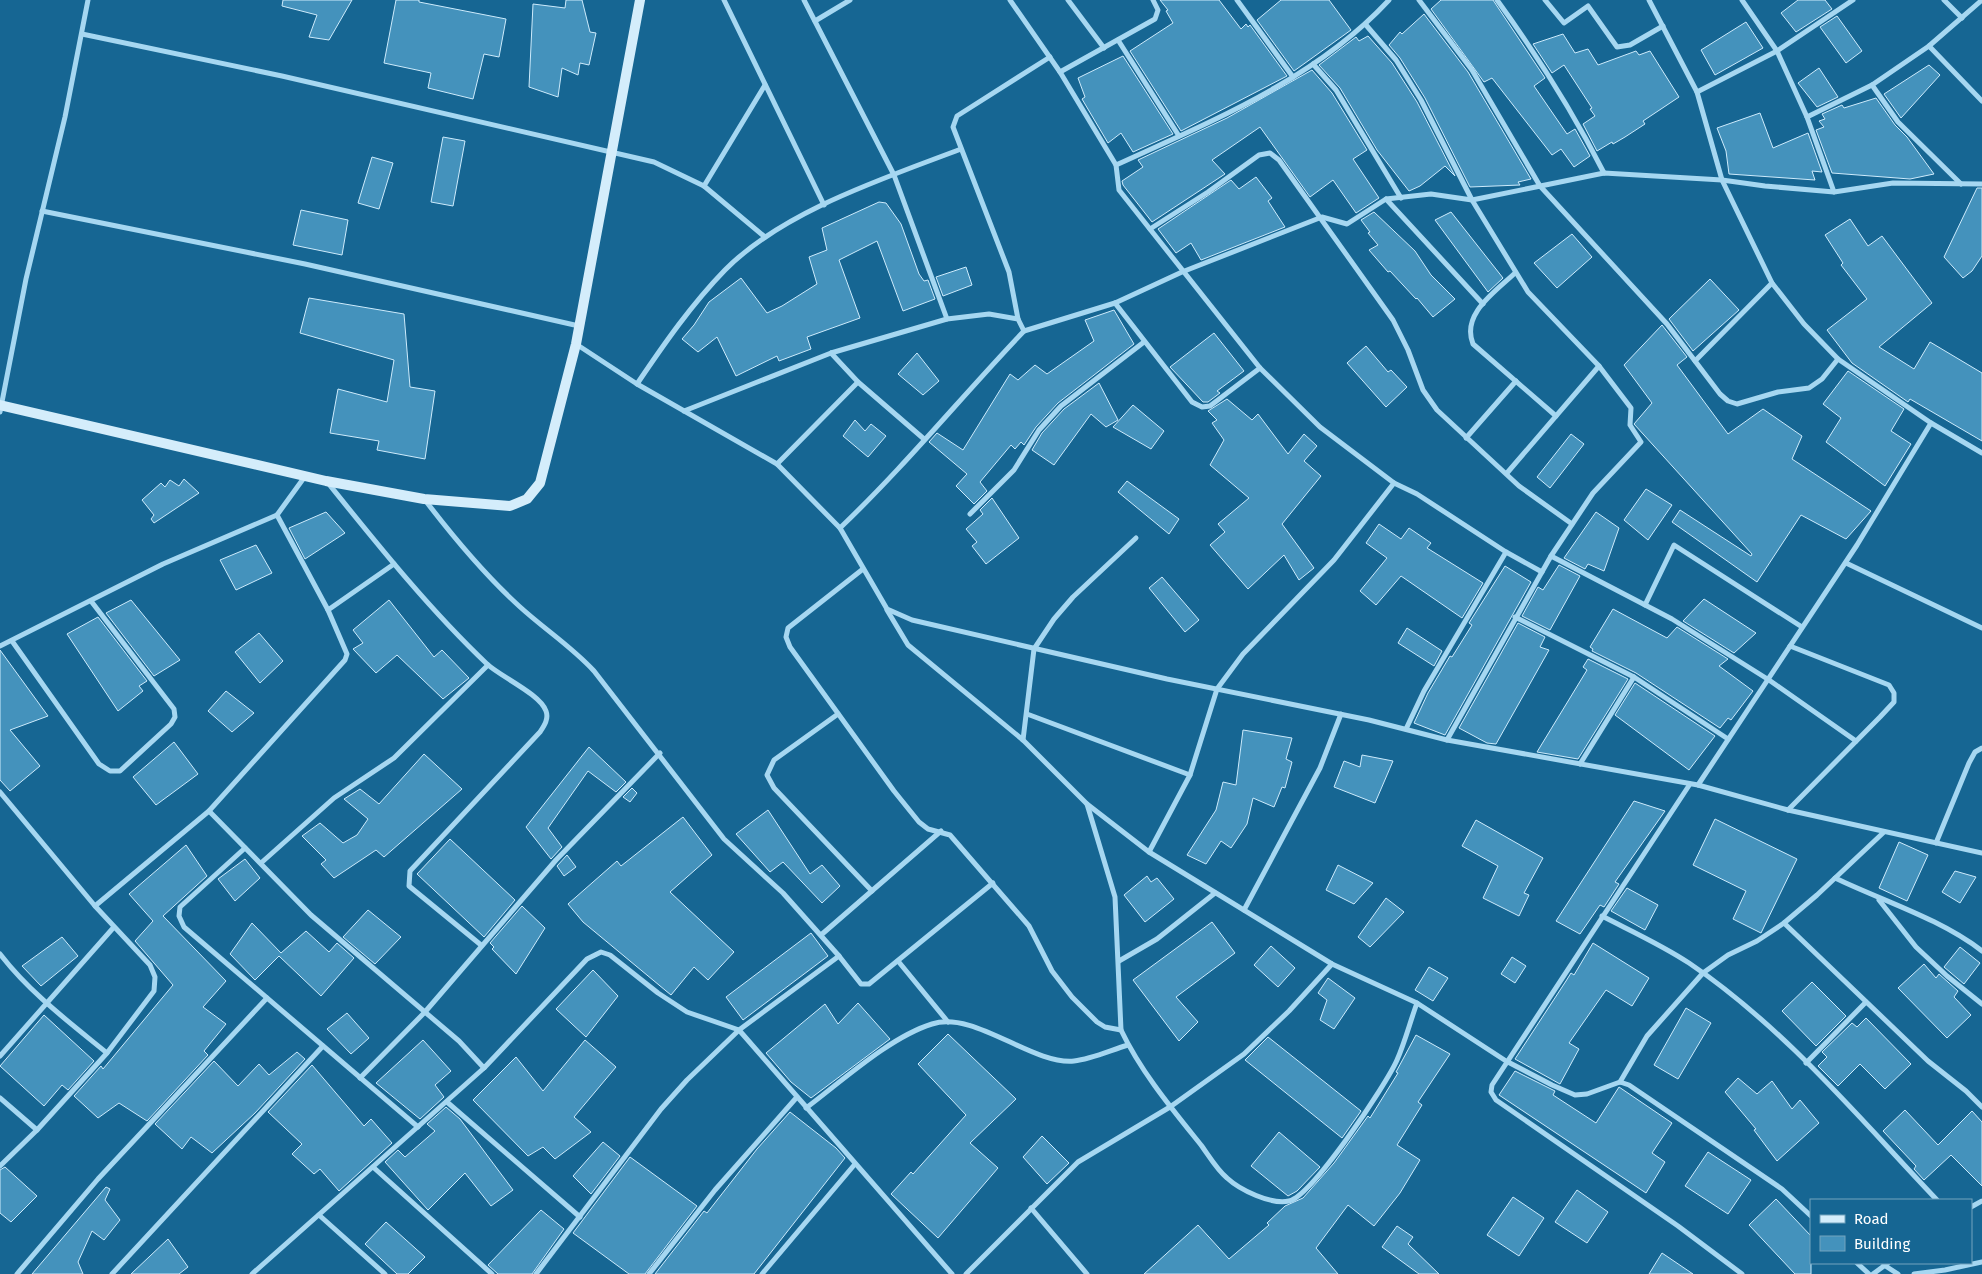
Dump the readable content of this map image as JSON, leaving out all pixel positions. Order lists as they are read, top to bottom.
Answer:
{
  "legend": ["Road", "Building"]
}
